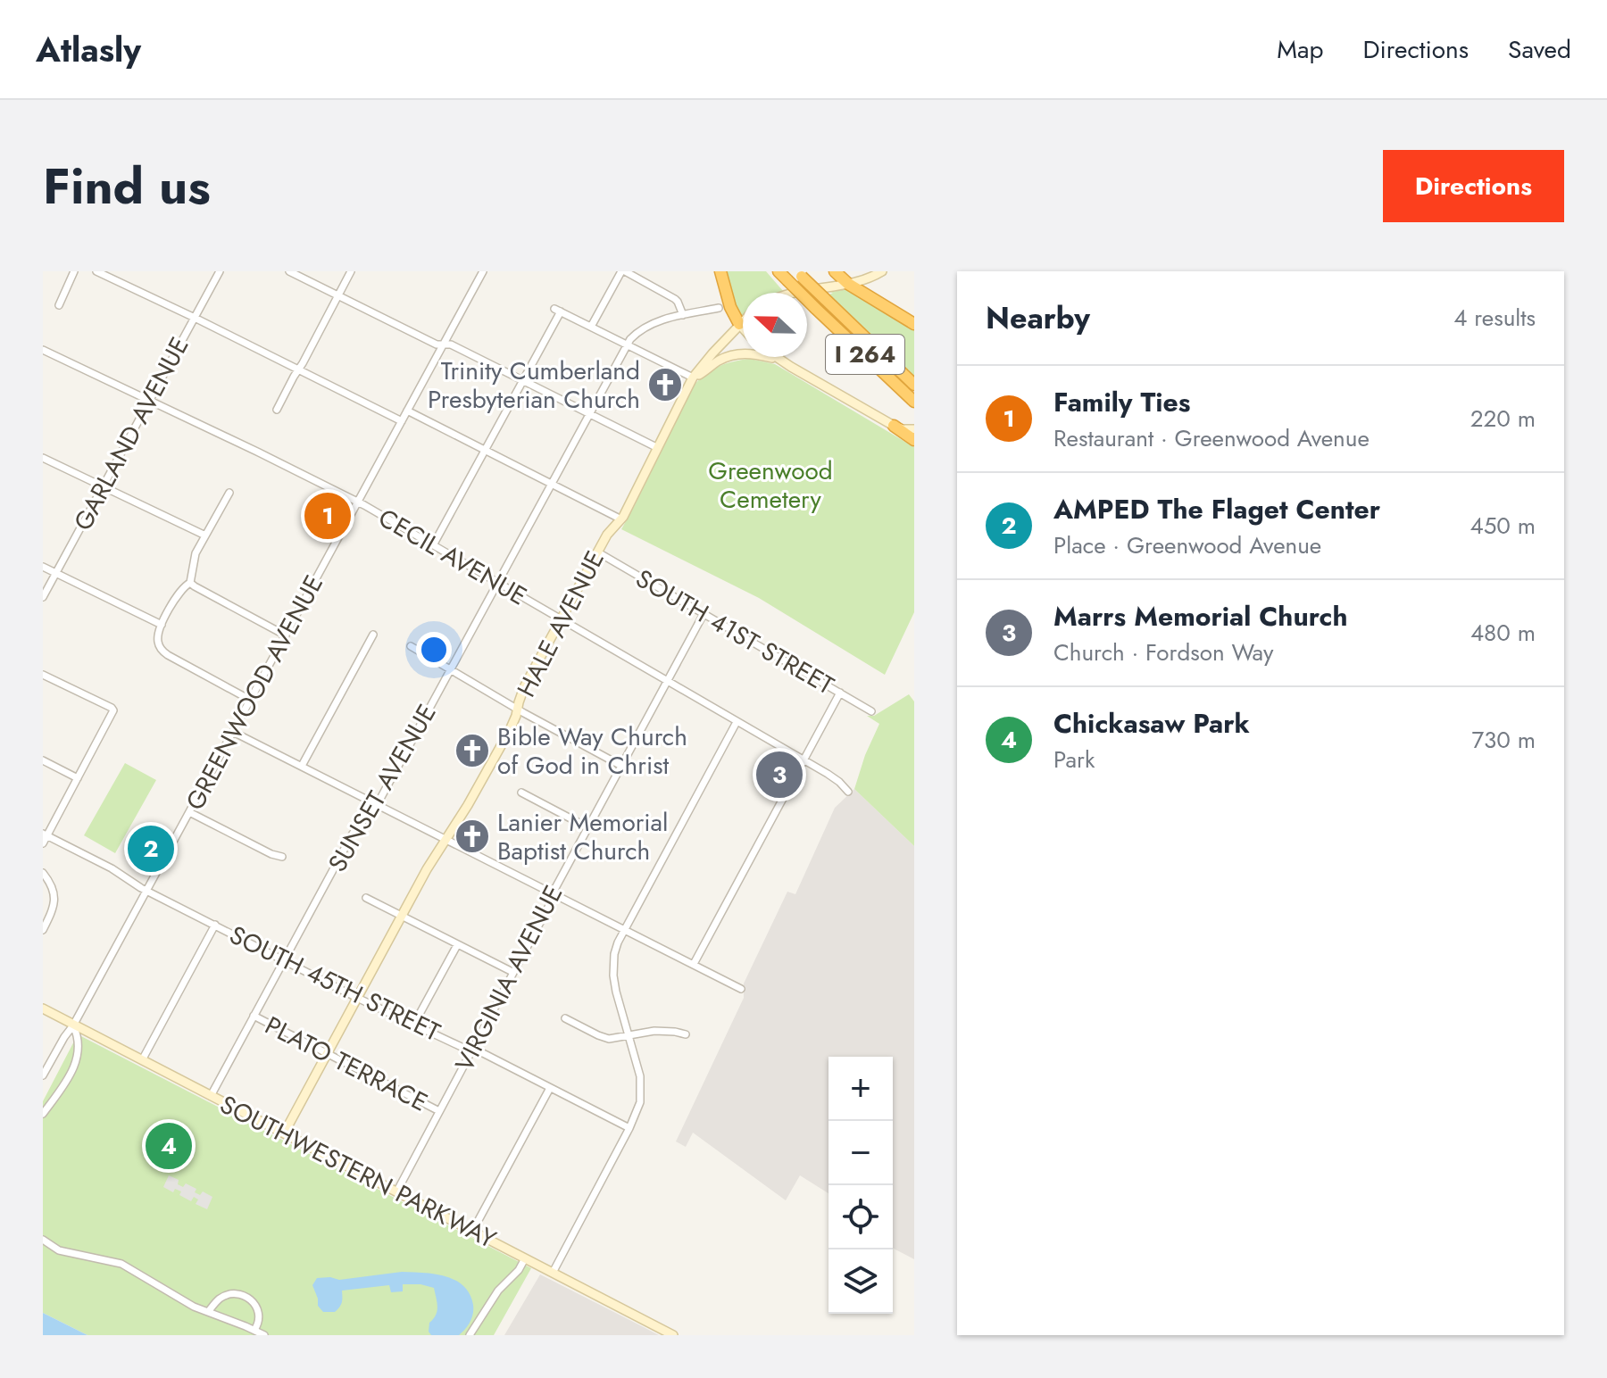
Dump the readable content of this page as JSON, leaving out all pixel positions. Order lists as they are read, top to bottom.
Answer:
{
  "streets": {
    "highway": ["I 264"],
    "street": [
      "GARLAND AVENUE",
      "CECIL AVENUE",
      "HALE AVENUE",
      "SOUTH 41ST STREET",
      "GREENWOOD AVENUE",
      "SUNSET AVENUE",
      "VIRGINIA AVENUE",
      "SOUTH 45TH STREET",
      "PLATO TERRACE",
      "SOUTHWESTERN PARKWAY"
    ]
  },
  "crossings": [
    ["GARLAND AVENUE", "CECIL AVENUE"],
    ["CECIL AVENUE", "HALE AVENUE"],
    ["CECIL AVENUE", "GREENWOOD AVENUE"],
    ["CECIL AVENUE", "SUNSET AVENUE"],
    ["CECIL AVENUE", "VIRGINIA AVENUE"],
    ["HALE AVENUE", "SOUTH 41ST STREET"],
    ["HALE AVENUE", "SOUTH 45TH STREET"],
    ["HALE AVENUE", "PLATO TERRACE"],
    ["HALE AVENUE", "SOUTHWESTERN PARKWAY"],
    ["SOUTH 41ST STREET", "VIRGINIA AVENUE"],
    ["GREENWOOD AVENUE", "SOUTH 45TH STREET"],
    ["GREENWOOD AVENUE", "SOUTHWESTERN PARKWAY"],
    ["SUNSET AVENUE", "SOUTH 45TH STREET"],
    ["SUNSET AVENUE", "PLATO TERRACE"],
    ["SUNSET AVENUE", "SOUTHWESTERN PARKWAY"],
    ["VIRGINIA AVENUE", "SOUTH 45TH STREET"],
    ["VIRGINIA AVENUE", "PLATO TERRACE"],
    ["VIRGINIA AVENUE", "SOUTHWESTERN PARKWAY"]
  ],
  "parks": ["Greenwood Cemetery"],
  "places": {
    "church": ["Trinity Cumberland Presbyterian Church", "Bible Way Church of God in Christ", "Lanier Memorial Baptist Church"]
  },
  "north": "left",
  "page": {
    "header": "Atlasly",
    "nav": ["Map", "Directions", "Saved"],
    "title": "Find us",
    "buttons": "Directions",
    "heading": ["Nearby", "4 results"],
    "list": [
      {
        "mark": "1",
        "name": "Family Ties",
        "note": "Restaurant · Greenwood Avenue",
        "value": "220 m"
      },
      {
        "mark": "2",
        "name": "AMPED The Flaget Center",
        "note": "Place · Greenwood Avenue",
        "value": "450 m"
      },
      {
        "mark": "3",
        "name": "Marrs Memorial Church",
        "note": "Church · Fordson Way",
        "value": "480 m"
      },
      {
        "mark": "4",
        "name": "Chickasaw Park",
        "note": "Park",
        "value": "730 m"
      }
    ],
    "pins": [
      "1",
      "3",
      "2",
      "4"
    ],
    "map_buttons": ["+", "−"]
  }
}
